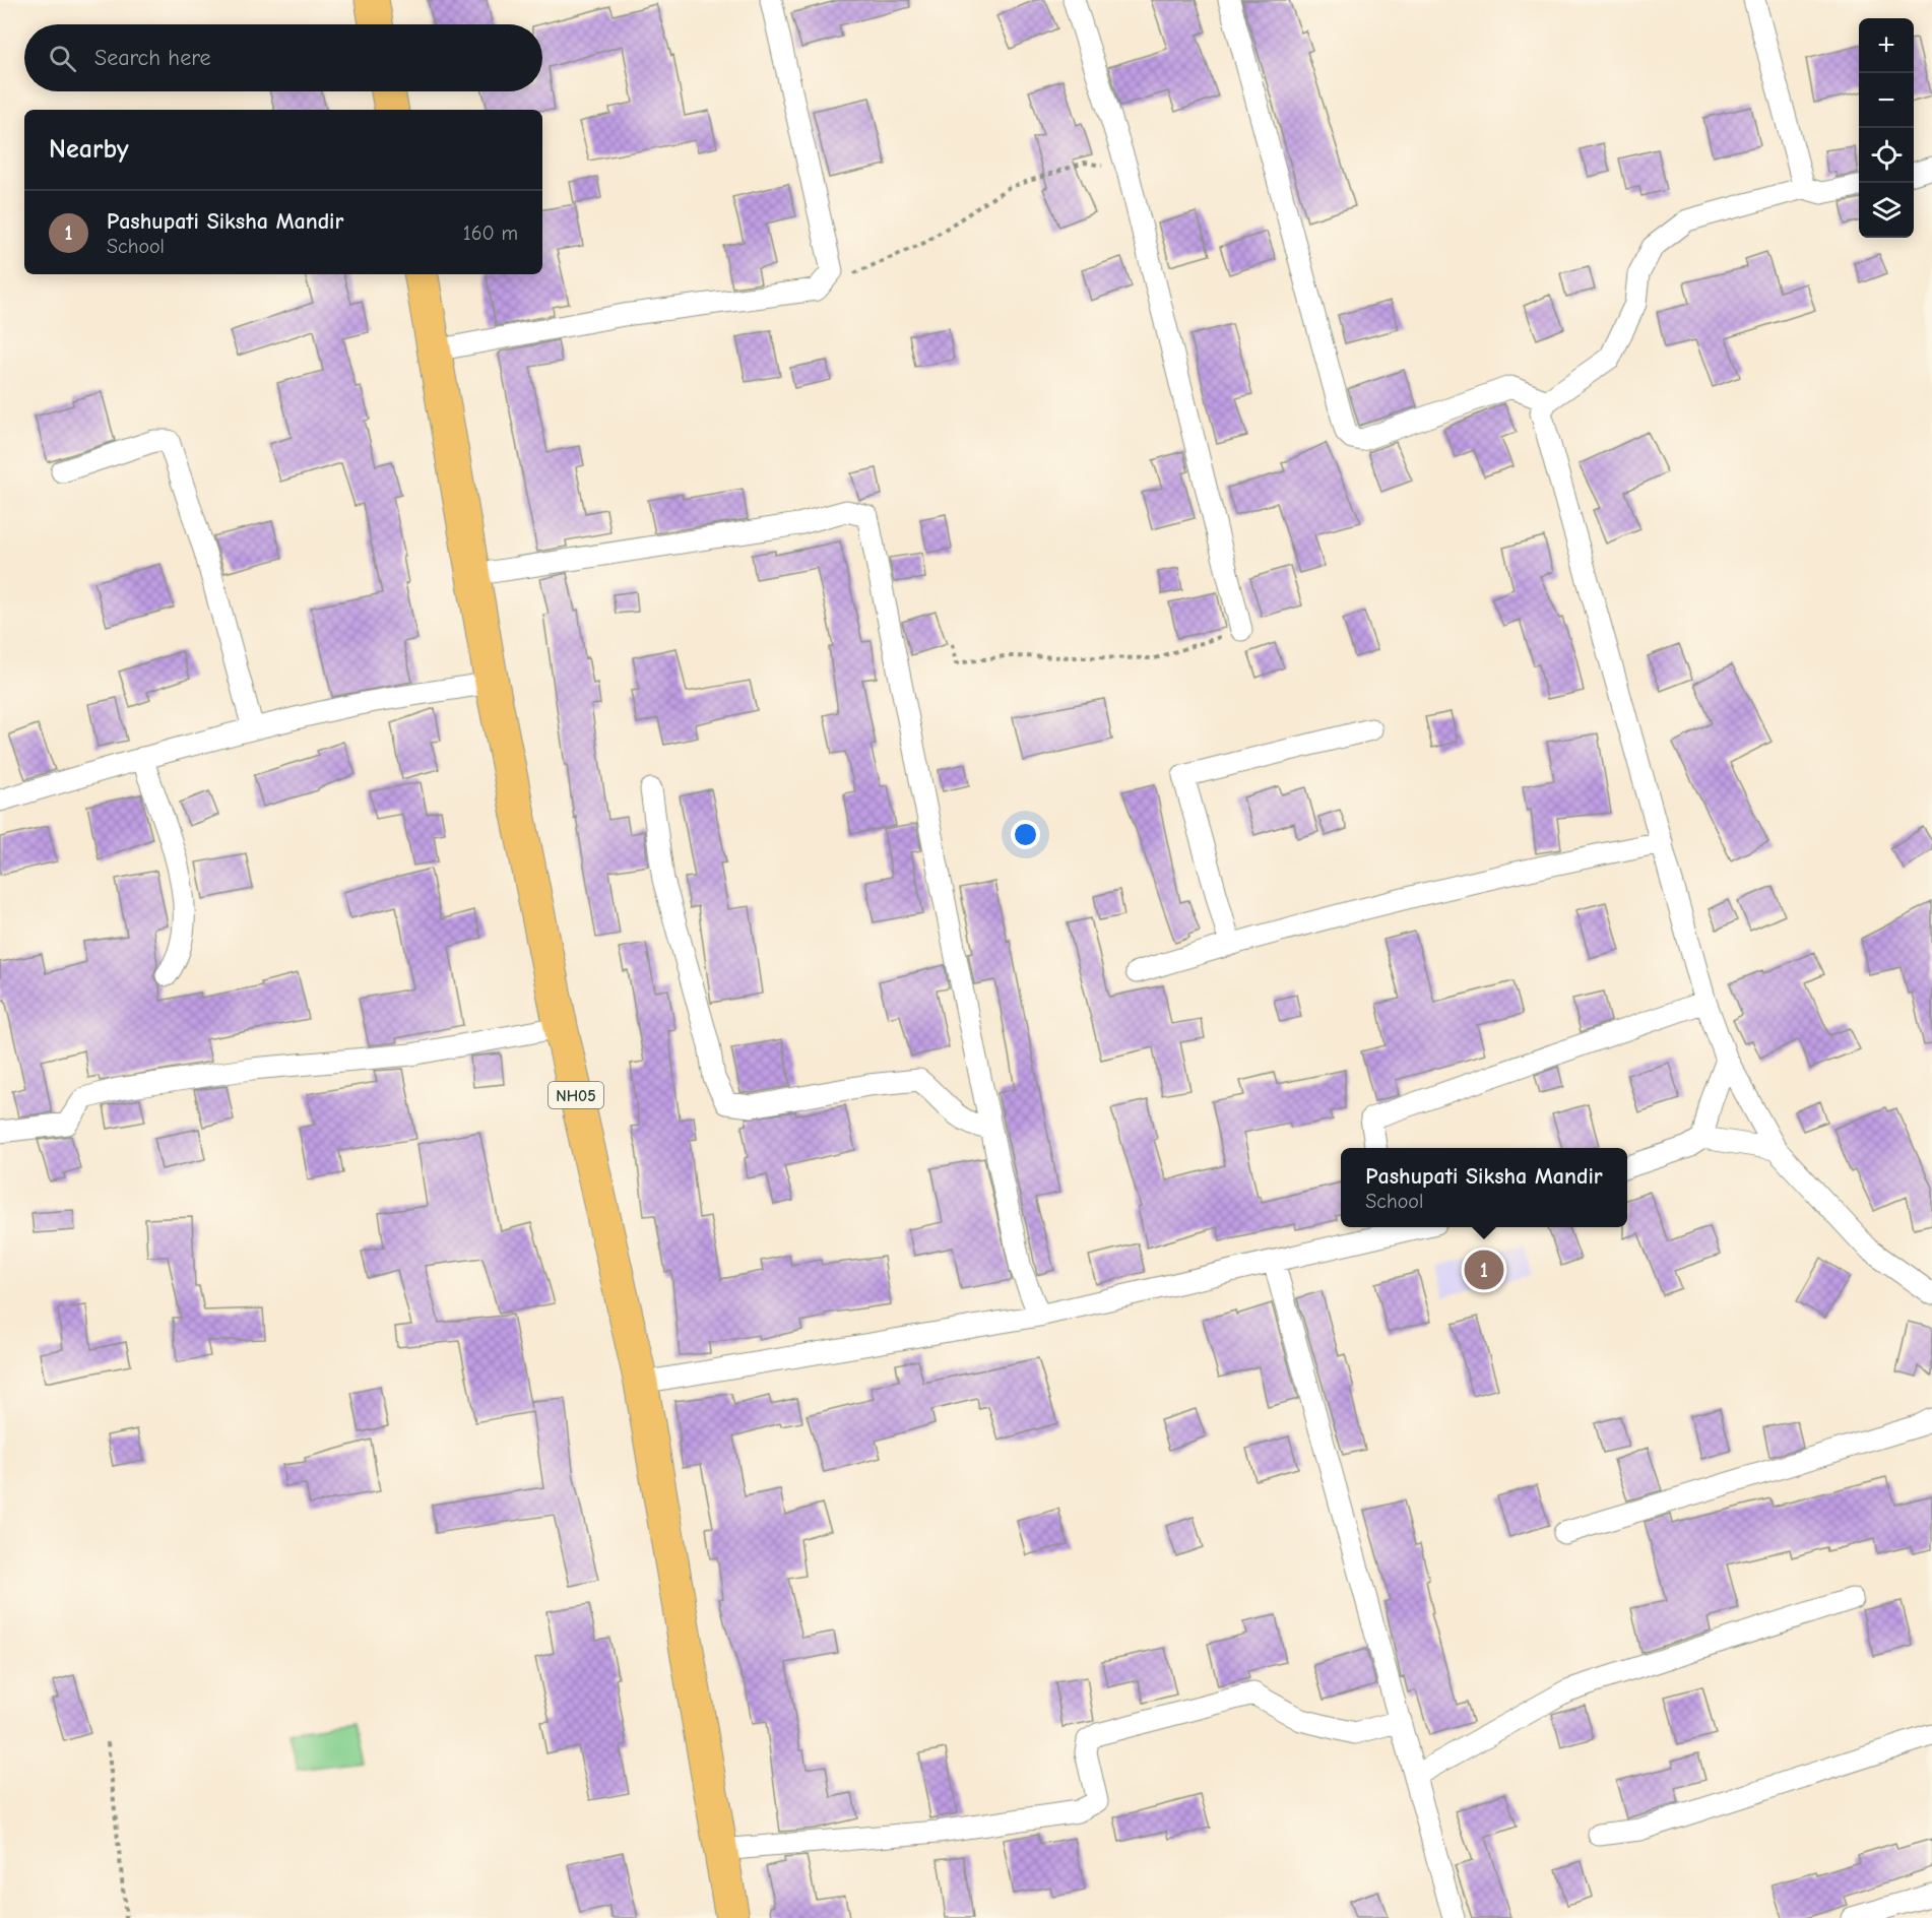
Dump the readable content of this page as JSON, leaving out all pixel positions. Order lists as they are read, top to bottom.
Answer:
{
  "streets": {
    "main road": ["NH05"]
  },
  "page": {
    "map_buttons": ["+", "−"],
    "search": "Search here",
    "heading": "Nearby",
    "list": [
      {
        "mark": "1",
        "name": "Pashupati Siksha Mandir",
        "note": "School",
        "value": "160 m"
      }
    ],
    "popup": ["Pashupati Siksha Mandir", "School"],
    "pins": "1"
  }
}
